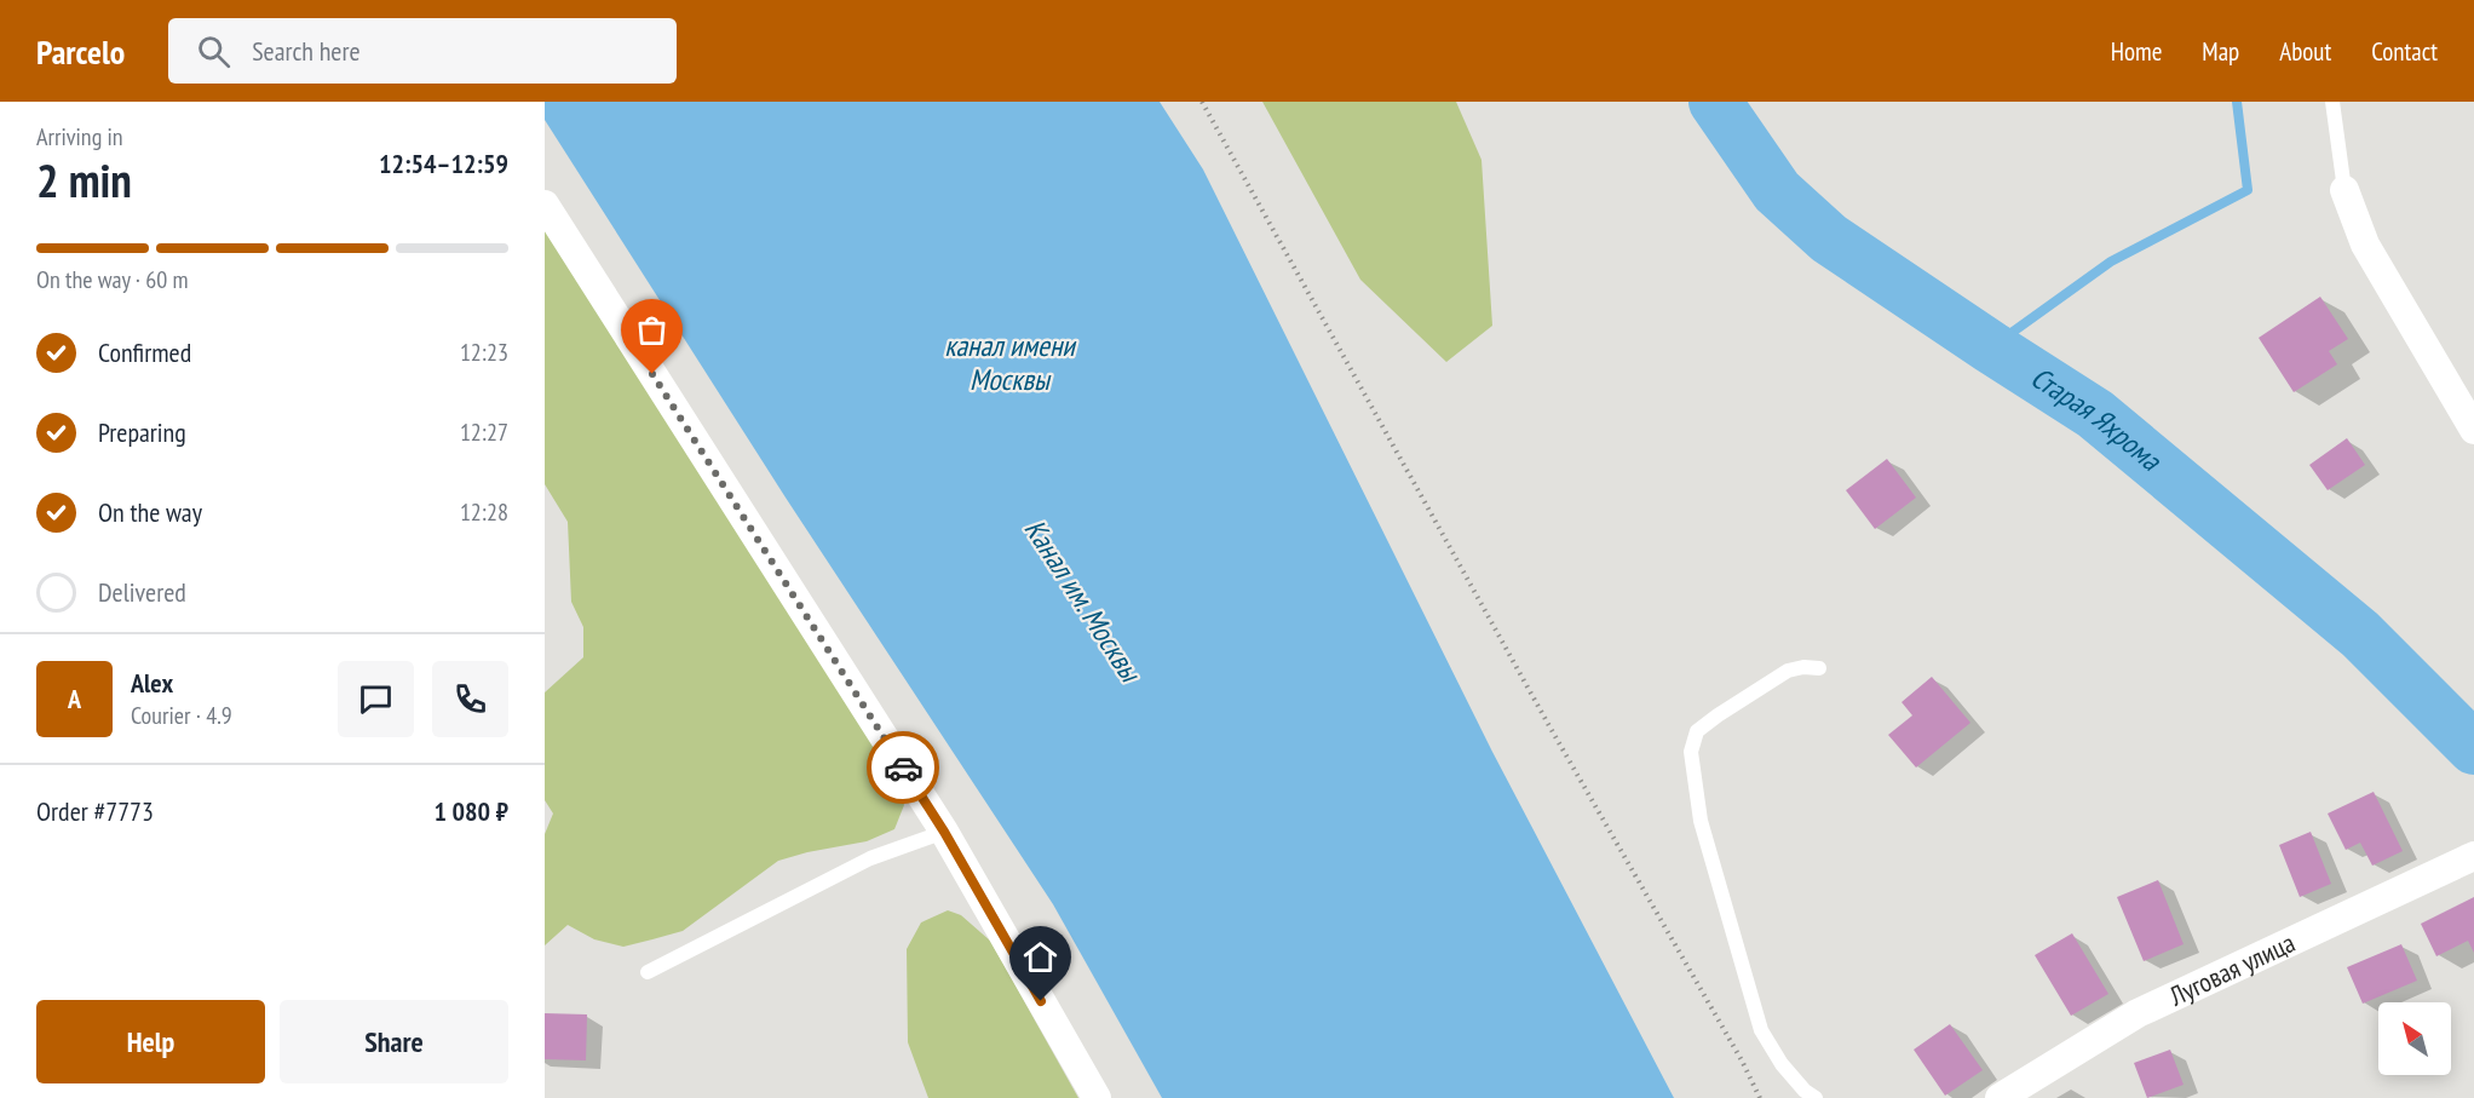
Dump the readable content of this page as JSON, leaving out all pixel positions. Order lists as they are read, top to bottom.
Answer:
{
  "streets": {
    "street": ["Луговая улица"]
  },
  "water": ["канал имени Москвы", "Старая Яхрома", "Канал им. Москвы"],
  "north": "top left",
  "page": {
    "header": "Parcelo",
    "search": "Search here",
    "nav": [
      "Home",
      "Map",
      "About",
      "Contact"
    ],
    "heading": ["2 min", "Arriving in", "12:54–12:59"],
    "panel": [
      "Alex",
      "Courier · 4.9",
      "Order #7773",
      "1 080 ₽"
    ],
    "bar": "On the way · 60 m",
    "list": [
      ["Confirmed", "12:23"],
      ["Preparing", "12:27"],
      ["On the way", "12:28"],
      "Delivered"
    ],
    "round": "A",
    "buttons": ["Help", "Share"]
  }
}
